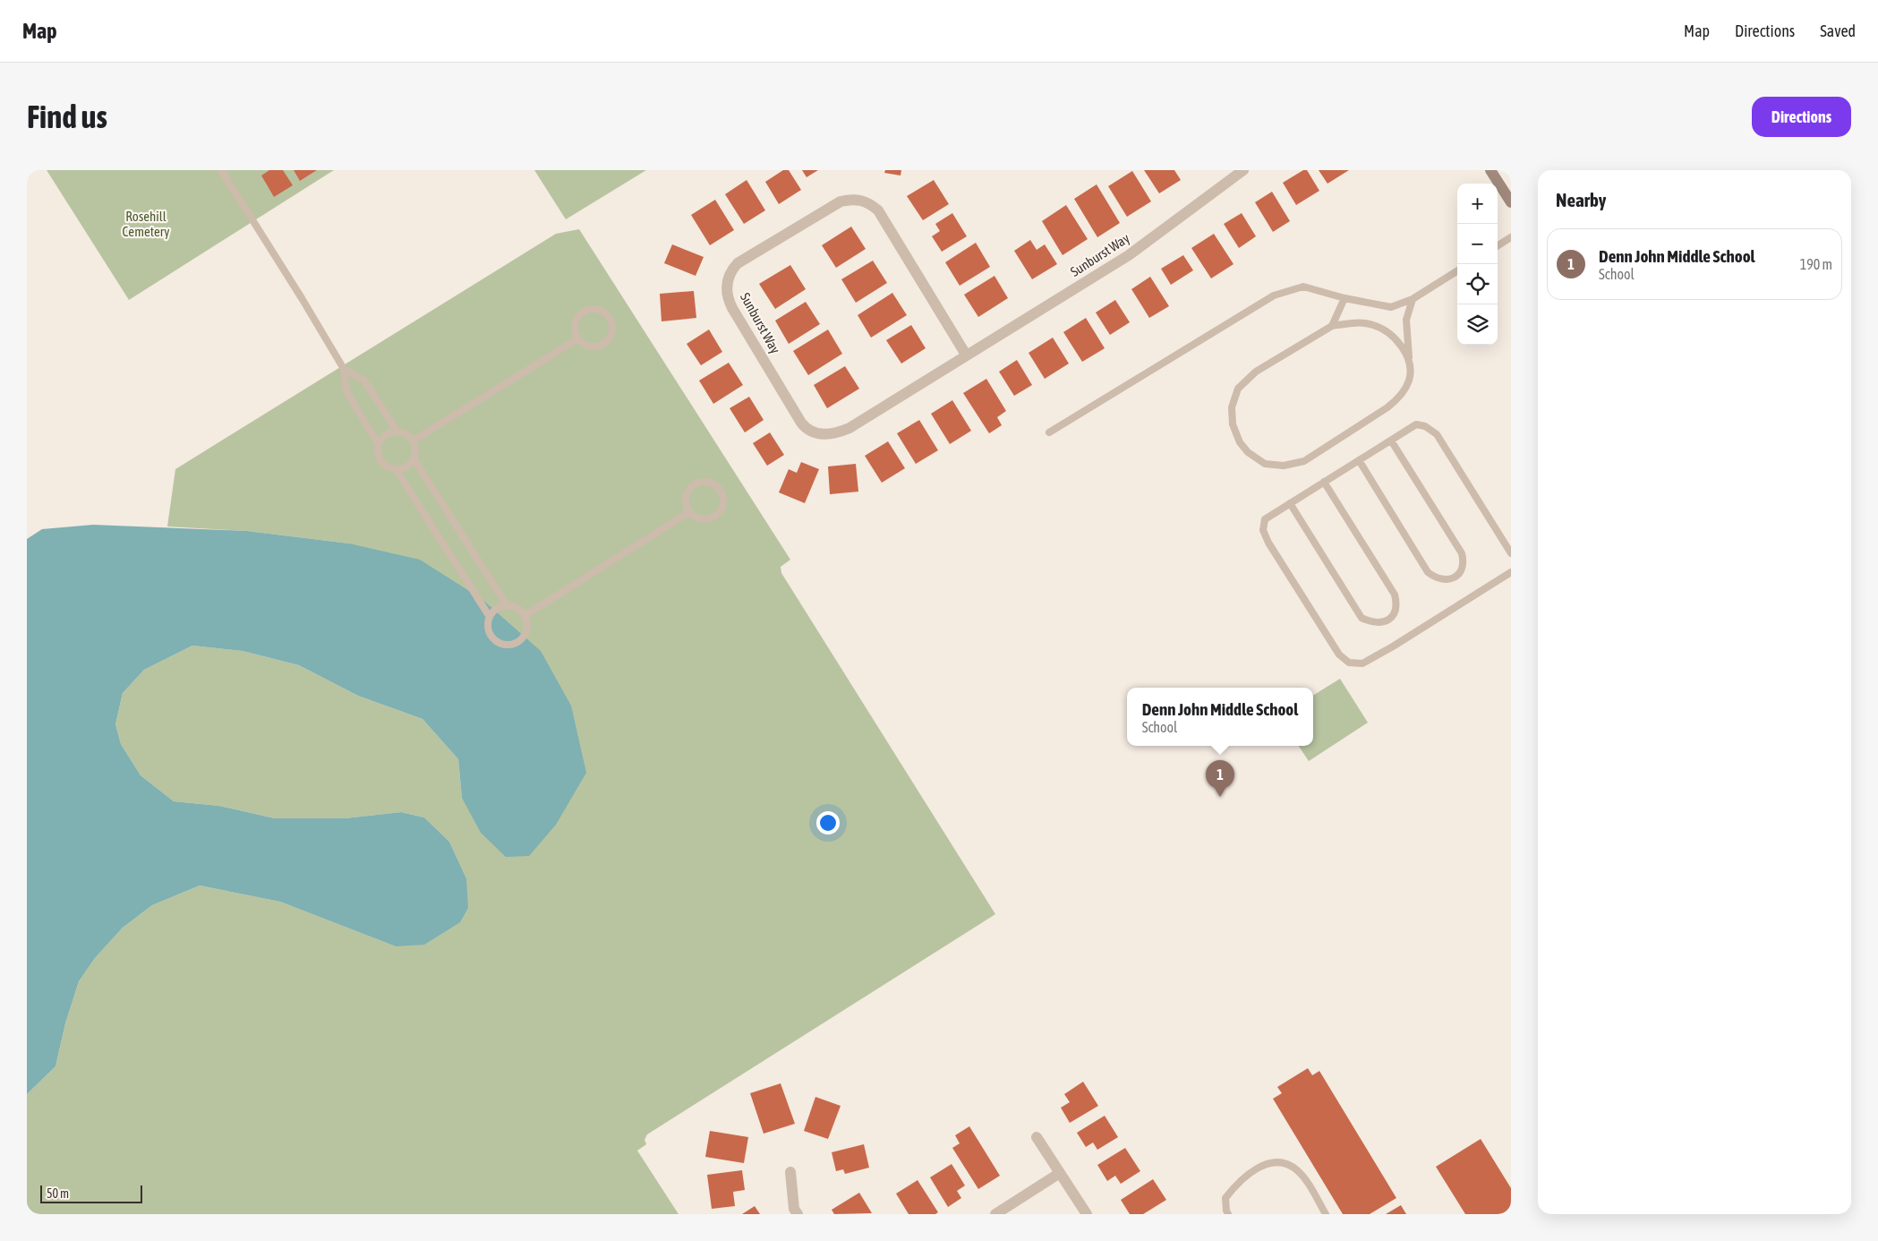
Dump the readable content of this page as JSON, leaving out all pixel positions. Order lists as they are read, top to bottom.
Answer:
{
  "streets": {
    "street": ["Sunburst Way"]
  },
  "parks": ["Rosehill Cemetery"],
  "scale_bar": "50 m",
  "page": {
    "header": "Map",
    "nav": ["Map", "Directions", "Saved"],
    "buttons": "Directions",
    "title": "Find us",
    "heading": "Nearby",
    "map_buttons": ["+", "−"],
    "list": [
      {
        "mark": "1",
        "name": "Denn John Middle School",
        "note": "School",
        "value": "190 m"
      }
    ],
    "popup": ["Denn John Middle School", "School"],
    "pins": "1",
    "scale": "50 m"
  }
}
